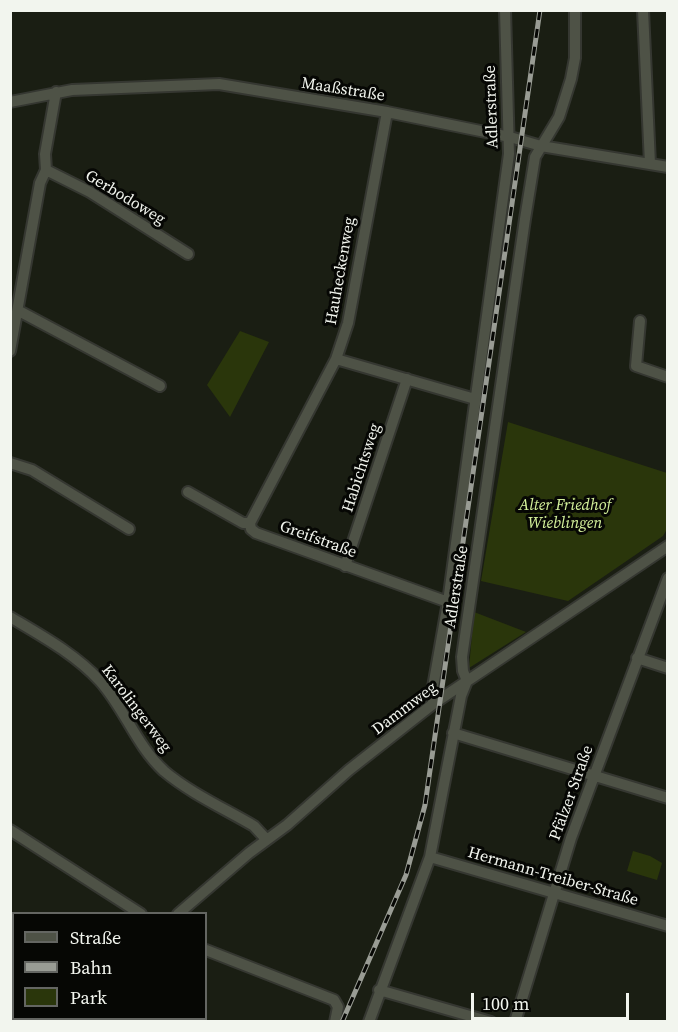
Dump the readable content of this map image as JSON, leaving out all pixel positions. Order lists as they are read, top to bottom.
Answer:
{
  "streets": {
    "street": [
      "Maaßstraße",
      "Adlerstraße",
      "Gerbodoweg",
      "Hauheckenweg",
      "Habichtsweg",
      "Greifstraße",
      "Karolingerweg",
      "Dammweg",
      "Pfälzer Straße",
      "Hermann-Treiber-Straße"
    ]
  },
  "crossings": [
    ["Maaßstraße", "Adlerstraße"],
    ["Maaßstraße", "Hauheckenweg"],
    ["Adlerstraße", "Greifstraße"],
    ["Adlerstraße", "Dammweg"],
    ["Adlerstraße", "Hermann-Treiber-Straße"],
    ["Hauheckenweg", "Greifstraße"],
    ["Habichtsweg", "Greifstraße"],
    ["Karolingerweg", "Dammweg"],
    ["Pfälzer Straße", "Hermann-Treiber-Straße"]
  ],
  "parks": ["Alter Friedhof Wieblingen"],
  "legend": ["Straße", "Bahn", "Park"],
  "scale_bar": "100 m"
}
